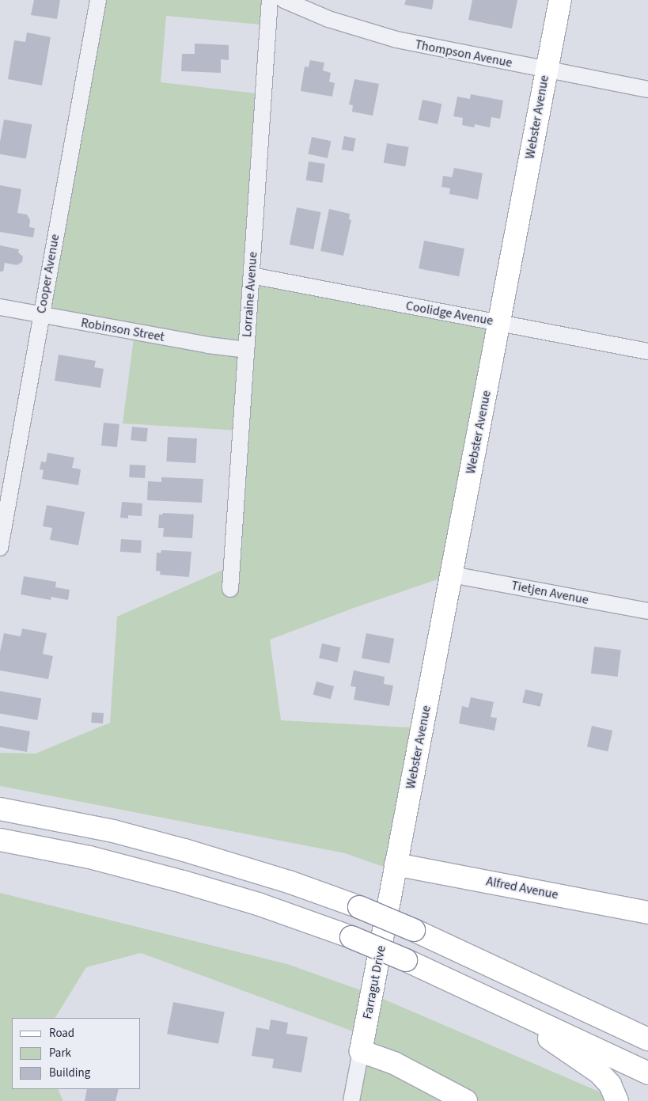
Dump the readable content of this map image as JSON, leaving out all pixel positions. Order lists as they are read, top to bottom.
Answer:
{
  "streets": {
    "main road": ["Webster Avenue", "Alfred Avenue", "Farragut Drive"],
    "street": [
      "Thompson Avenue",
      "Cooper Avenue",
      "Lorraine Avenue",
      "Coolidge Avenue",
      "Robinson Street",
      "Tietjen Avenue"
    ]
  },
  "crossings": [
    ["Thompson Avenue", "Webster Avenue"],
    ["Webster Avenue", "Coolidge Avenue"],
    ["Webster Avenue", "Tietjen Avenue"],
    ["Webster Avenue", "Alfred Avenue"],
    ["Webster Avenue", "Farragut Drive"],
    ["Cooper Avenue", "Robinson Street"],
    ["Lorraine Avenue", "Coolidge Avenue"],
    ["Lorraine Avenue", "Robinson Street"],
    ["Alfred Avenue", "Farragut Drive"]
  ],
  "legend": ["Road", "Park", "Building"]
}
